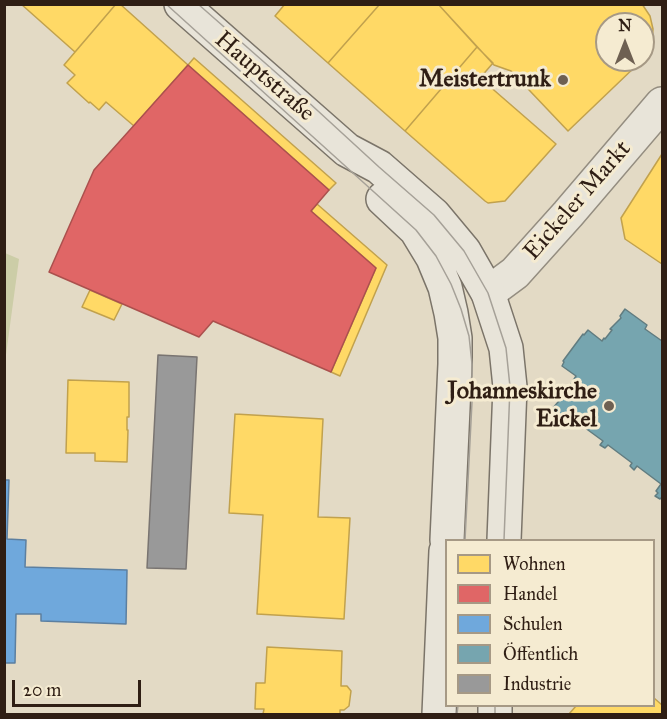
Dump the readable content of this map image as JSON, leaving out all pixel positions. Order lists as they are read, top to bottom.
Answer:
{
  "streets": {
    "street": ["Hauptstraße", "Eickeler Markt"]
  },
  "crossings": [
    ["Hauptstraße", "Eickeler Markt"]
  ],
  "places": ["Meistertrunk", "Johanneskirche Eickel"],
  "legend": [
    "Wohnen",
    "Handel",
    "Schulen",
    "Öffentlich",
    "Industrie"
  ],
  "scale_bar": "20 m",
  "north": "top"
}
